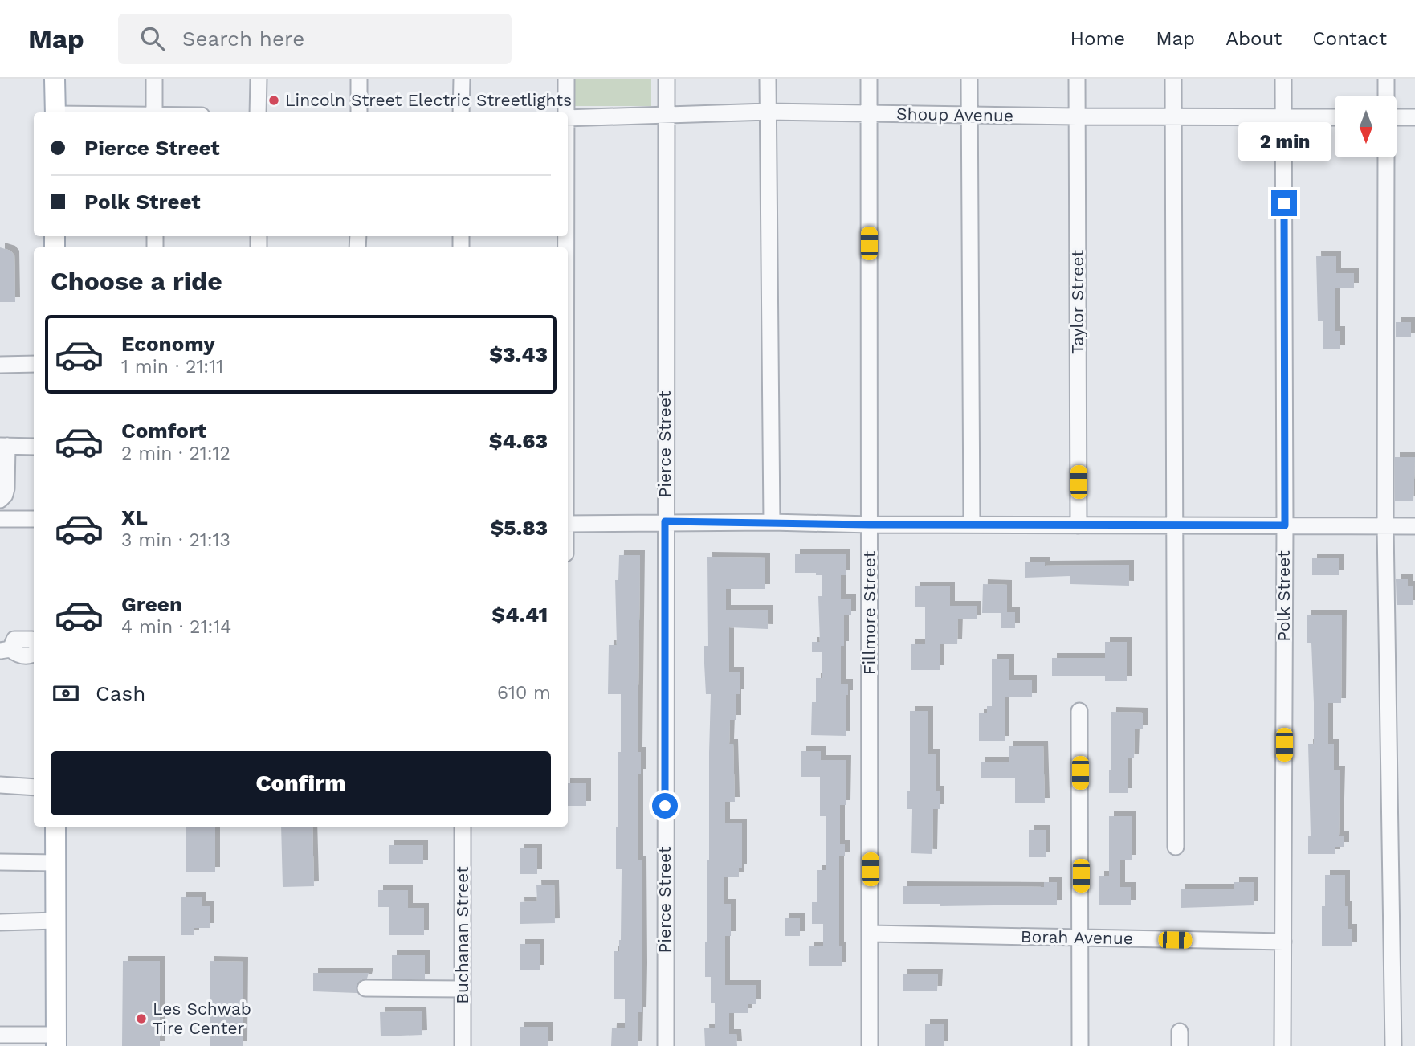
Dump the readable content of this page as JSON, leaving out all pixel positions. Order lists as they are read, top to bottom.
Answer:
{
  "streets": {
    "street": [
      "Shoup Avenue",
      "Taylor Street",
      "Pierce Street",
      "Polk Street",
      "Fillmore Street",
      "Buchanan Street",
      "Borah Avenue"
    ]
  },
  "crossings": [
    ["Shoup Avenue", "Taylor Street"],
    ["Shoup Avenue", "Pierce Street"],
    ["Shoup Avenue", "Polk Street"],
    ["Shoup Avenue", "Fillmore Street"],
    ["Polk Street", "Borah Avenue"],
    ["Fillmore Street", "Borah Avenue"]
  ],
  "places": ["Lincoln Street Electric Streetlights", "Les Schwab Tire Center"],
  "north": "bottom",
  "page": {
    "header": "Map",
    "search": "Search here",
    "nav": [
      "Home",
      "Map",
      "About",
      "Contact"
    ],
    "banner": ["Pierce Street", "Polk Street"],
    "bubble": "2 min",
    "heading": "Choose a ride",
    "list": [
      {
        "name": "Economy",
        "note": "1 min · 21:11",
        "value": "$3.43"
      },
      {
        "name": "Comfort",
        "note": "2 min · 21:12",
        "value": "$4.63"
      },
      {
        "name": "XL",
        "note": "3 min · 21:13",
        "value": "$5.83"
      },
      {
        "name": "Green",
        "note": "4 min · 21:14",
        "value": "$4.41"
      }
    ],
    "pay": ["Cash", "610 m"],
    "buttons": "Confirm"
  }
}
